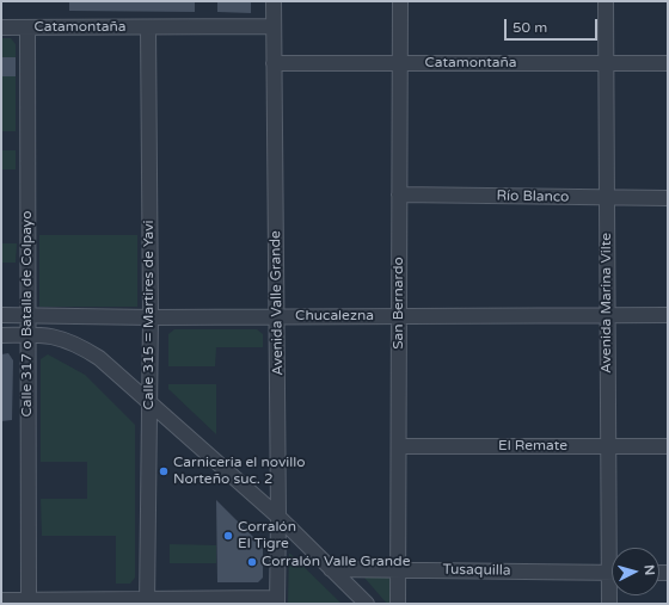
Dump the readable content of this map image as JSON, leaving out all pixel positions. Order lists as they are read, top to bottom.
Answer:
{
  "streets": {
    "street": [
      "Catamontaña",
      "Río Blanco",
      "Avenida Valle Grande",
      "San Bernardo",
      "Avenida Marina Vilte",
      "Calle 317 o Batalla de Colpayo",
      "Calle 315 = Martires de Yavi",
      "Chucalezna",
      "El Remate",
      "Tusaquilla"
    ]
  },
  "crossings": [
    ["Catamontaña", "Avenida Valle Grande"],
    ["Catamontaña", "San Bernardo"],
    ["Catamontaña", "Avenida Marina Vilte"],
    ["Catamontaña", "Calle 317 o Batalla de Colpayo"],
    ["Catamontaña", "Calle 315 = Martires de Yavi"],
    ["Río Blanco", "San Bernardo"],
    ["Río Blanco", "Avenida Marina Vilte"],
    ["Avenida Valle Grande", "Chucalezna"],
    ["San Bernardo", "Chucalezna"],
    ["San Bernardo", "El Remate"],
    ["San Bernardo", "Tusaquilla"],
    ["Avenida Marina Vilte", "Chucalezna"],
    ["Avenida Marina Vilte", "El Remate"],
    ["Calle 317 o Batalla de Colpayo", "Chucalezna"],
    ["Calle 315 = Martires de Yavi", "Chucalezna"]
  ],
  "places": ["Carniceria el novillo Norteño suc. 2", "Corralón El Tigre", "Corralón Valle Grande"],
  "scale_bar": "50 m",
  "north": "right"
}
